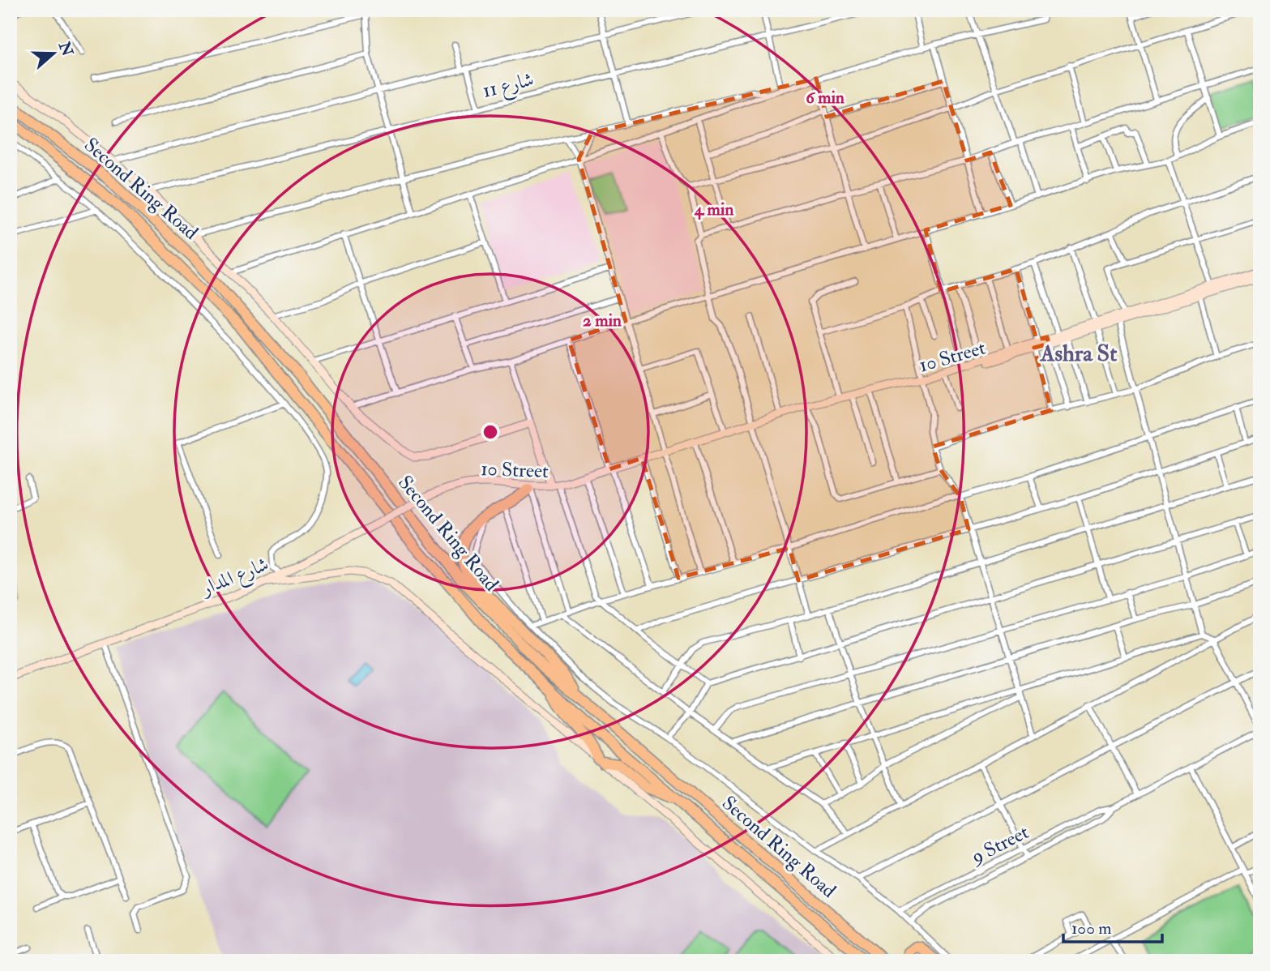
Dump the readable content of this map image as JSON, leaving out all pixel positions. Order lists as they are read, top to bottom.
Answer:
{
  "streets": {
    "highway": ["Second Ring Road"],
    "main road": ["10 Street", "شارع المدار"],
    "street": ["شارع 11", "9 Street"]
  },
  "crossings": [
    ["10 Street", "شارع المدار"]
  ],
  "districts": ["Ashra St"],
  "scale_bar": "100 m",
  "north": "right",
  "rings": ["6 min", "4 min", "2 min"]
}
